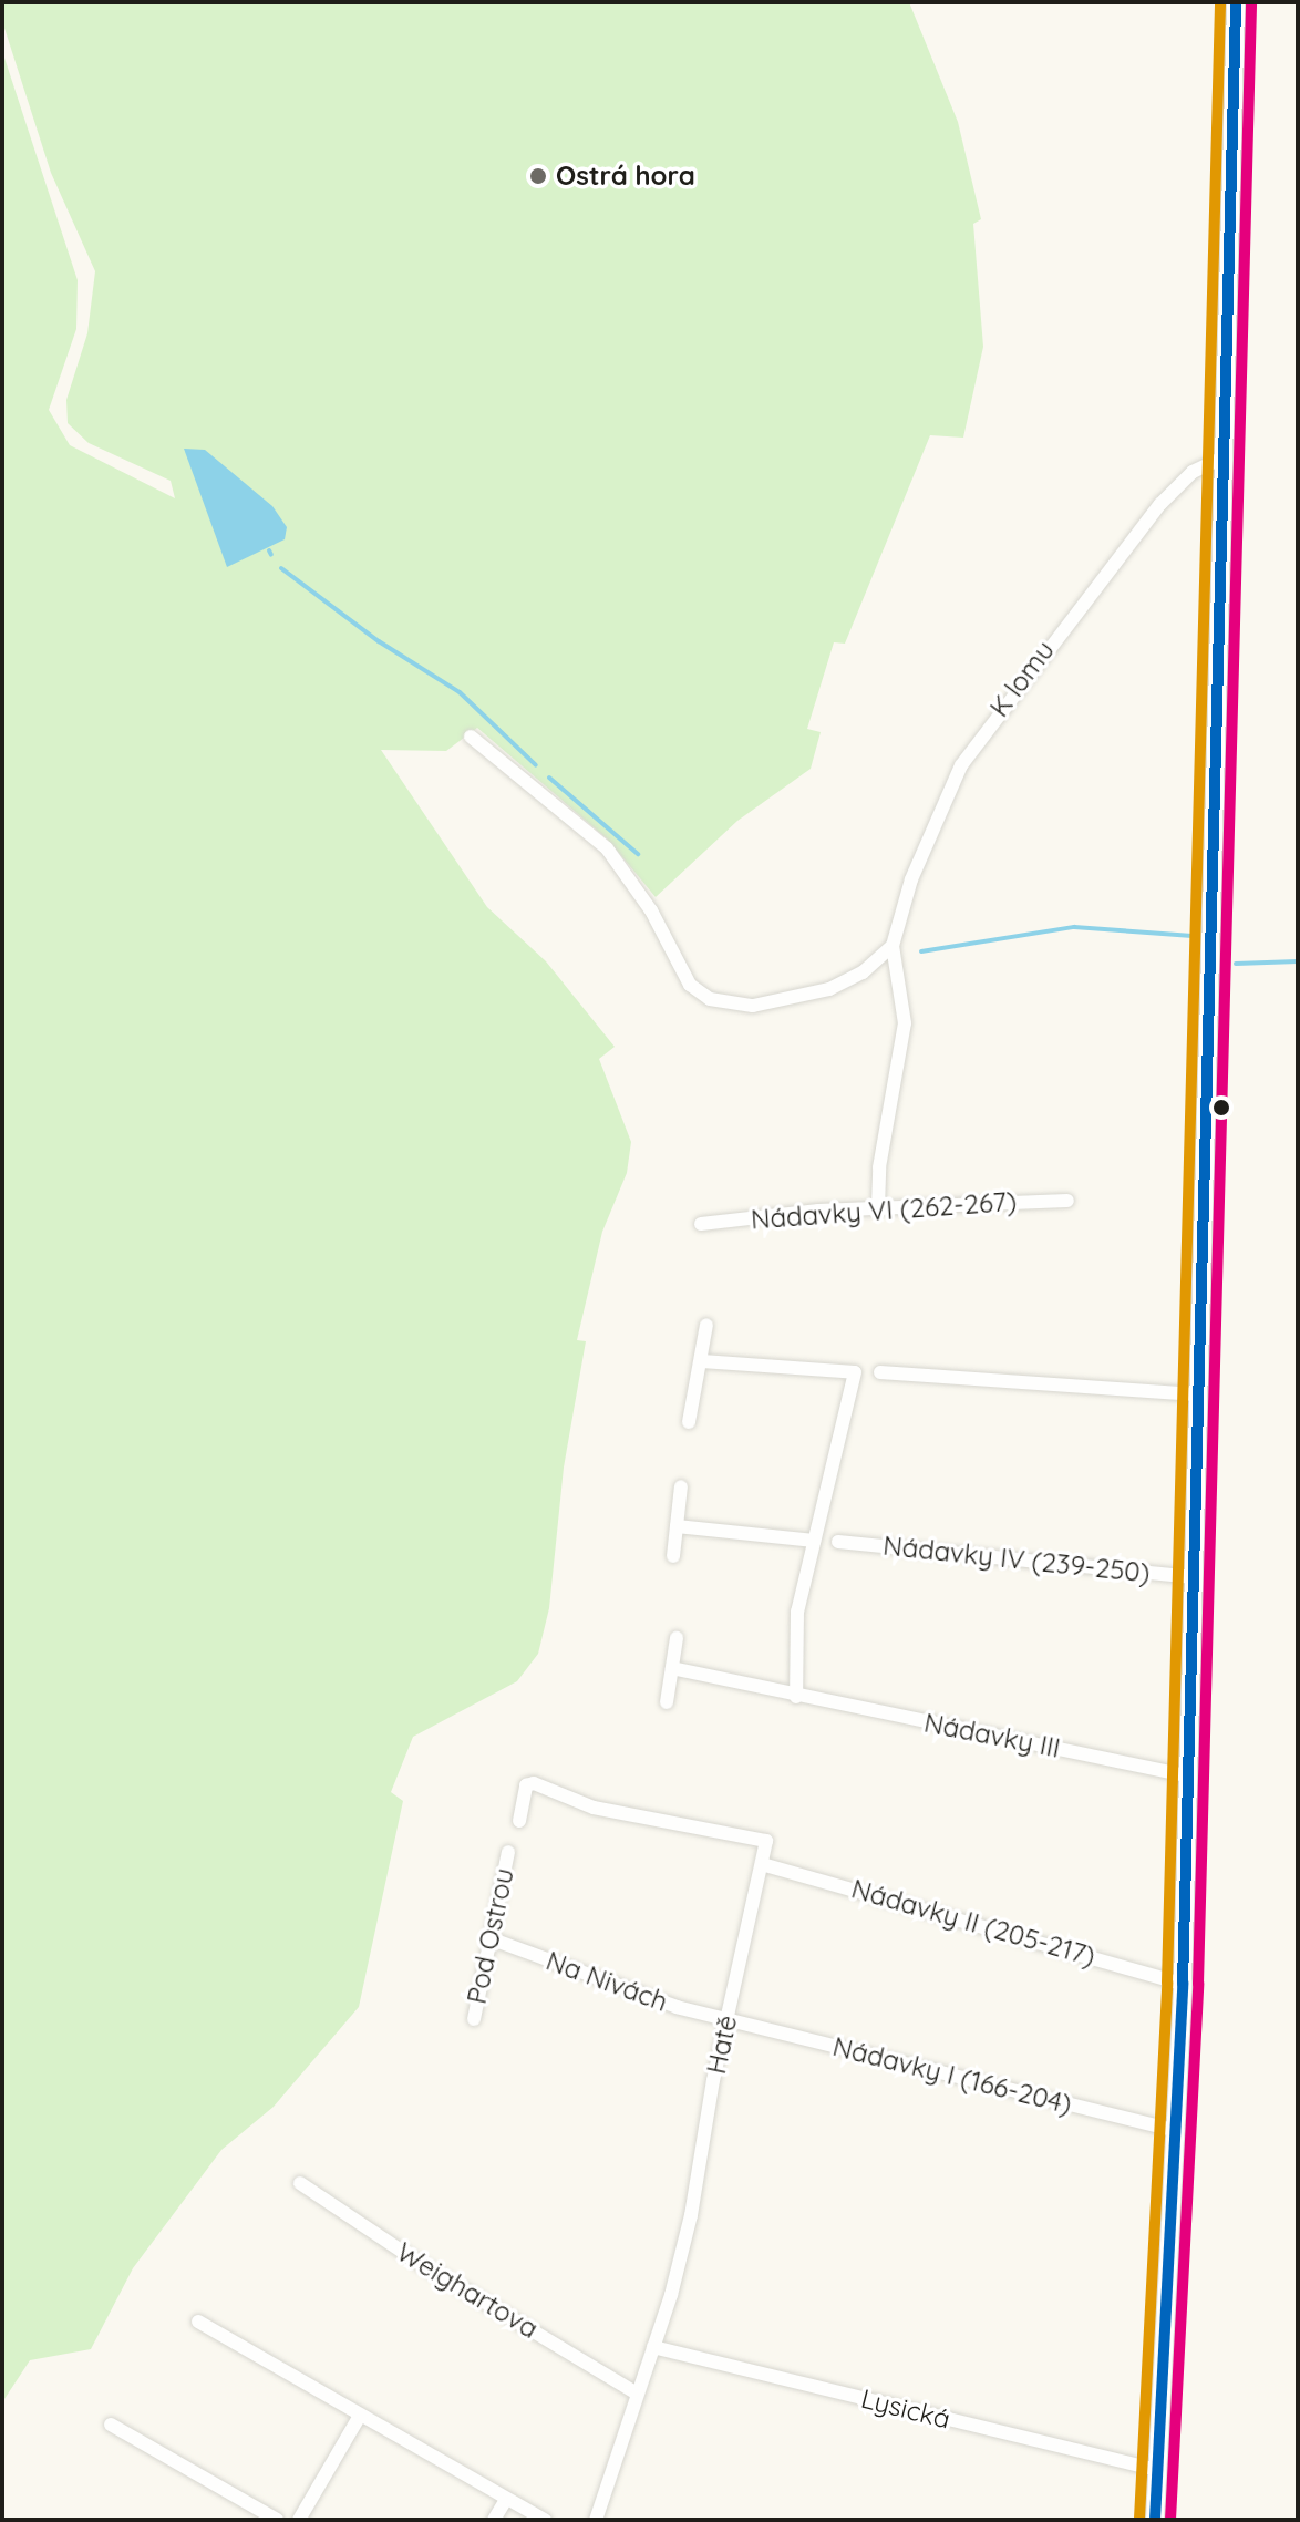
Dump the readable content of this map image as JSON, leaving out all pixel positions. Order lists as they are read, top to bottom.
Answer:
{
  "streets": {
    "street": [
      "K lomu",
      "Nádavky VI (262-267)",
      "Nádavky IV (239-250)",
      "Nádavky III",
      "Nádavky II (205-217)",
      "Pod Ostrou",
      "Na Nivách",
      "Hatě",
      "Nádavky I (166-204)",
      "Weighartova",
      "Lysická"
    ]
  },
  "crossings": [
    ["K lomu", "Nádavky VI (262-267)"],
    ["Nádavky II (205-217)", "Hatě"],
    ["Pod Ostrou", "Na Nivách"],
    ["Na Nivách", "Hatě"],
    ["Na Nivách", "Nádavky I (166-204)"],
    ["Hatě", "Nádavky I (166-204)"],
    ["Hatě", "Weighartova"],
    ["Hatě", "Lysická"]
  ],
  "places": ["Ostrá hora"]
}
